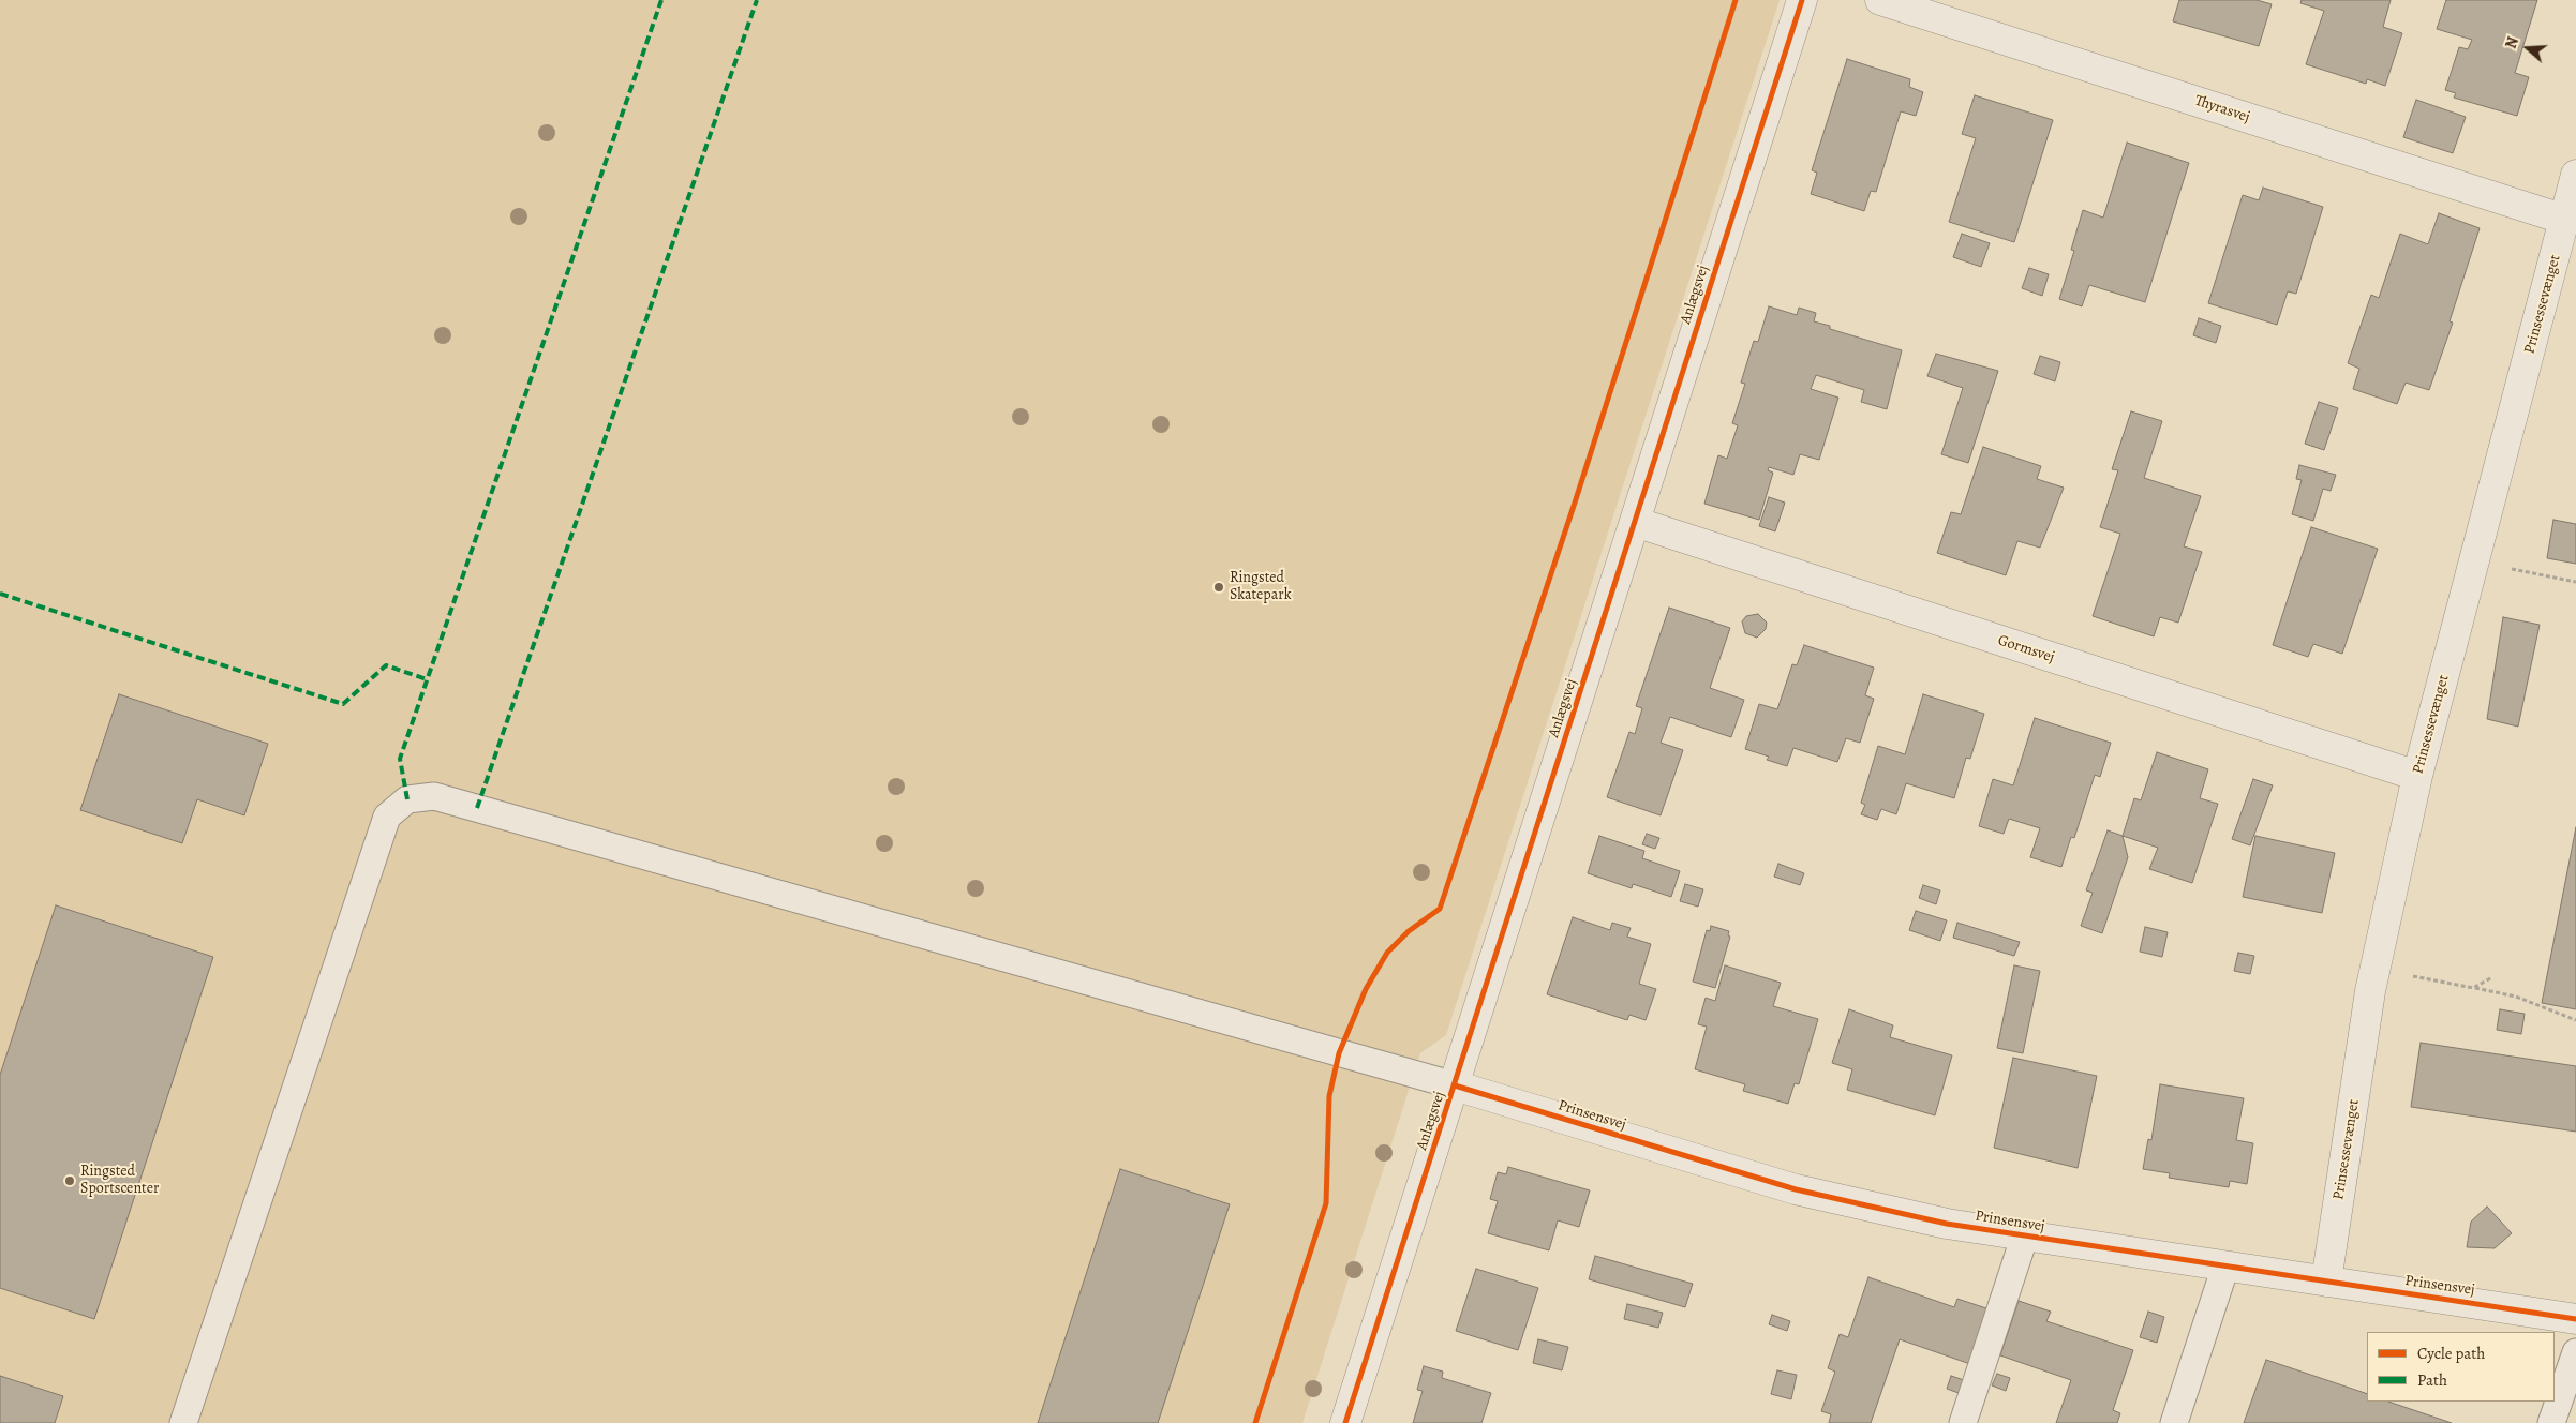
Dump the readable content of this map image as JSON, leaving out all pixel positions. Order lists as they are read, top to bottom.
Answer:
{
  "streets": {
    "street": [
      "Thyrasvej",
      "Anlægsvej",
      "Prinsessevænget",
      "Gormsvej",
      "Prinsensvej"
    ]
  },
  "crossings": [
    ["Thyrasvej", "Prinsessevænget"],
    ["Anlægsvej", "Gormsvej"],
    ["Anlægsvej", "Prinsensvej"],
    ["Prinsessevænget", "Gormsvej"],
    ["Prinsessevænget", "Prinsensvej"]
  ],
  "places": ["Ringsted Skatepark", "Ringsted Sportscenter"],
  "legend": ["Cycle path", "Path"],
  "north": "left"
}
